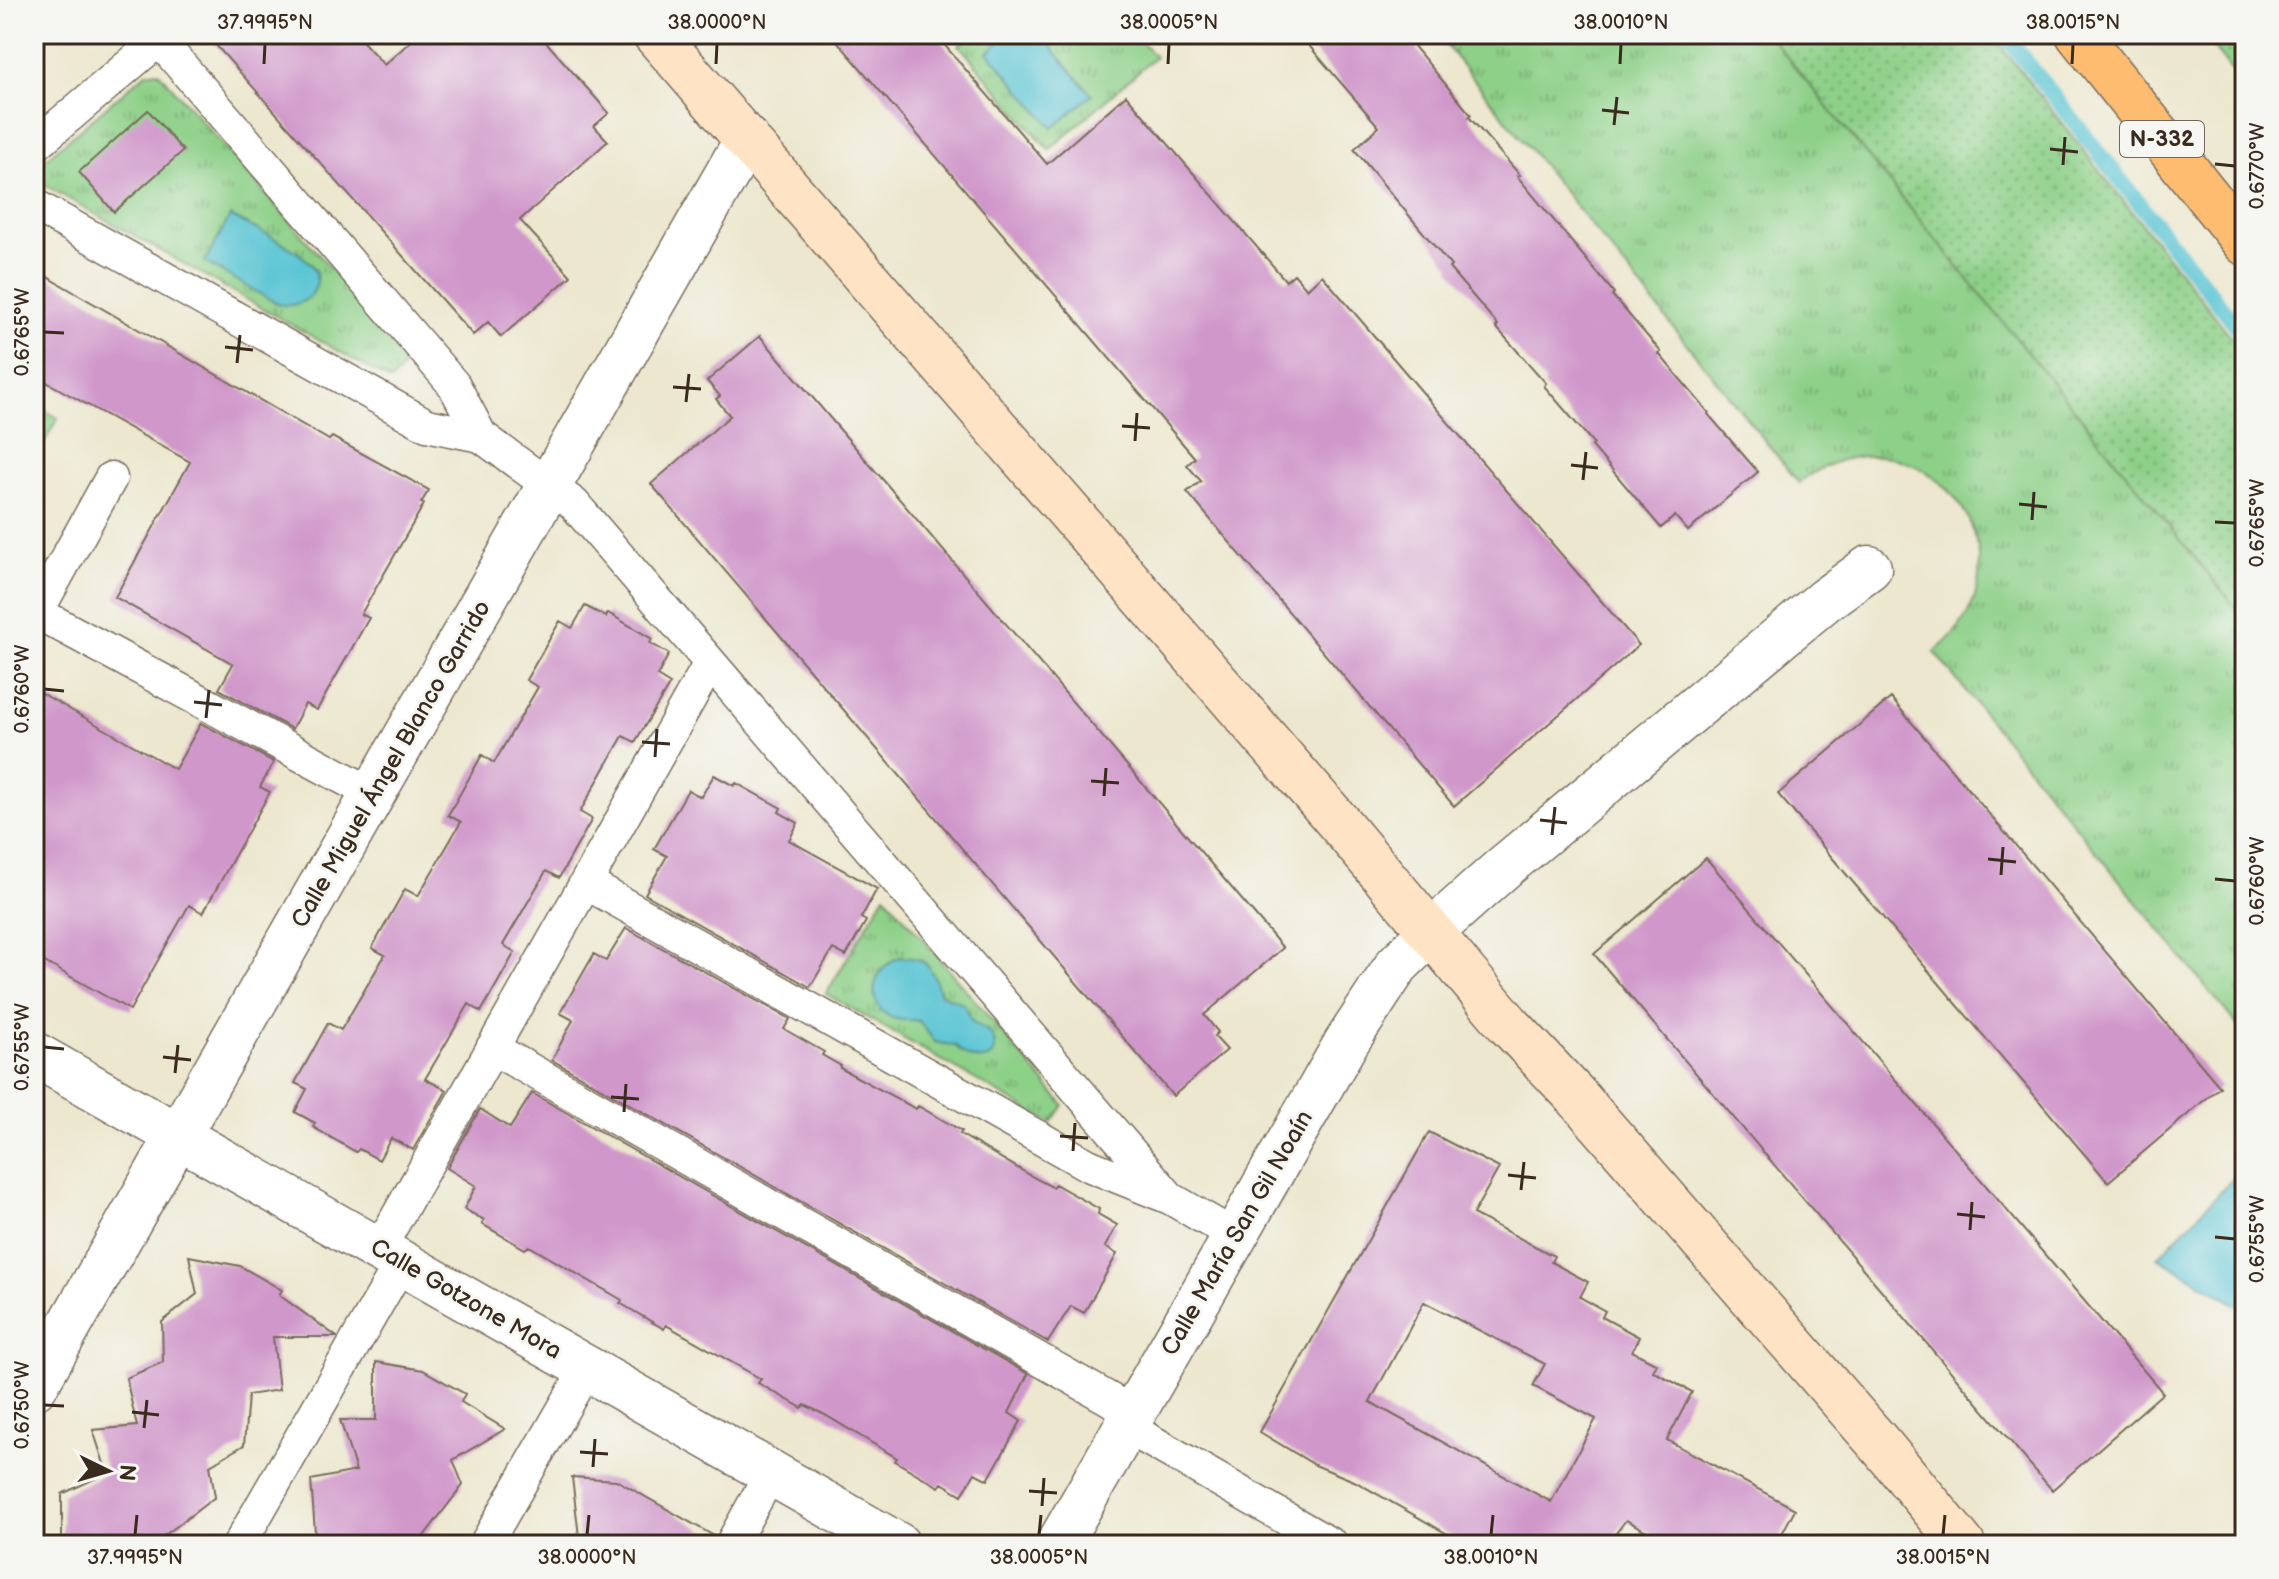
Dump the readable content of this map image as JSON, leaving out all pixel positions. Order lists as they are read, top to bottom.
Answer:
{
  "streets": {
    "highway": ["N-332"],
    "street": ["Calle Miguel Ángel Blanco Garrido", "Calle María San Gil Noaín", "Calle Gotzone Mora"]
  },
  "crossings": [
    ["Calle Miguel Ángel Blanco Garrido", "Calle Gotzone Mora"]
  ],
  "north": "right",
  "coordinates": [
    "37.9995°N",
    "38.0000°N",
    "38.0005°N",
    "38.0010°N",
    "38.0015°N",
    "0.6770°W",
    "0.6765°W",
    "0.6760°W",
    "0.6755°W",
    "0.6750°W"
  ]
}
